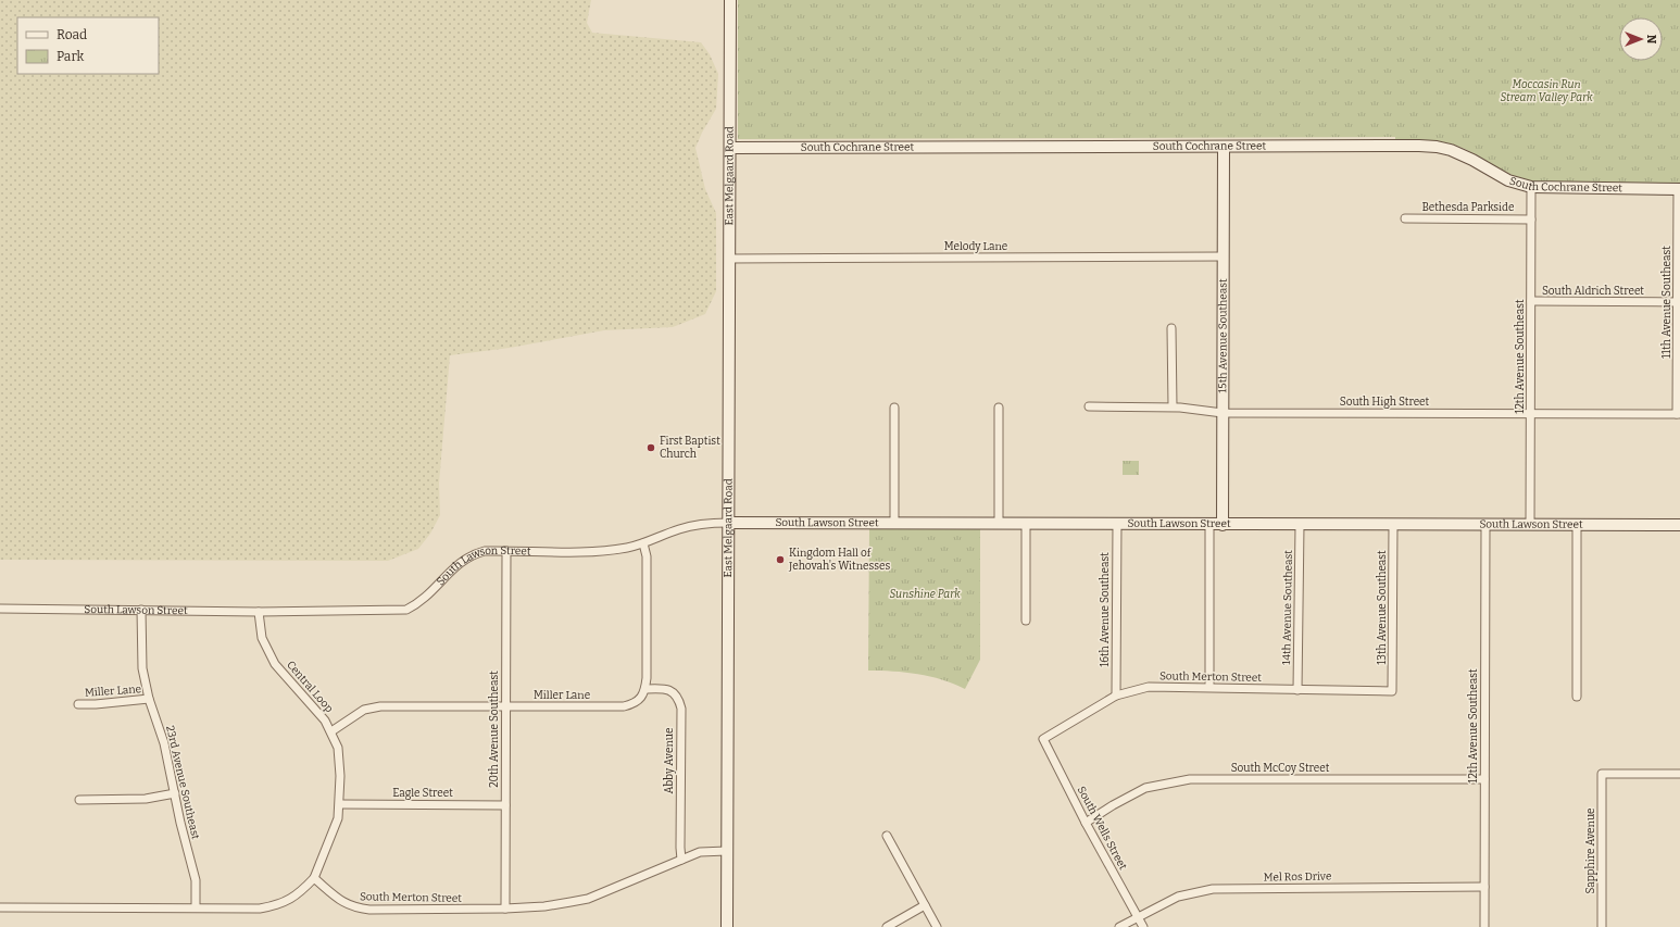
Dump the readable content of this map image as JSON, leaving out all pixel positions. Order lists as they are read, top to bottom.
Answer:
{
  "streets": {
    "street": [
      "South Cochrane Street",
      "East Melgaard Road",
      "Bethesda Parkside",
      "Melody Lane",
      "South Aldrich Street",
      "11th Avenue Southeast",
      "15th Avenue Southeast",
      "12th Avenue Southeast",
      "South High Street",
      "South Lawson Street",
      "14th Avenue Southeast",
      "13th Avenue Southeast",
      "16th Avenue Southeast",
      "South Merton Street",
      "Central Loop",
      "Miller Lane",
      "20th Avenue Southeast",
      "Abby Avenue",
      "South McCoy Street",
      "23rd Avenue Southeast",
      "Eagle Street",
      "South Wells Street",
      "Sapphire Avenue",
      "Mel Ros Drive"
    ]
  },
  "crossings": [
    ["South Cochrane Street", "East Melgaard Road"],
    ["South Cochrane Street", "11th Avenue Southeast"],
    ["South Cochrane Street", "15th Avenue Southeast"],
    ["South Cochrane Street", "12th Avenue Southeast"],
    ["East Melgaard Road", "Melody Lane"],
    ["East Melgaard Road", "South Lawson Street"],
    ["East Melgaard Road", "South Merton Street"],
    ["Bethesda Parkside", "12th Avenue Southeast"],
    ["Melody Lane", "15th Avenue Southeast"],
    ["South Aldrich Street", "11th Avenue Southeast"],
    ["South Aldrich Street", "12th Avenue Southeast"],
    ["11th Avenue Southeast", "South High Street"],
    ["15th Avenue Southeast", "South High Street"],
    ["15th Avenue Southeast", "South Lawson Street"],
    ["12th Avenue Southeast", "South High Street"],
    ["12th Avenue Southeast", "South Lawson Street"],
    ["12th Avenue Southeast", "South McCoy Street"],
    ["12th Avenue Southeast", "Mel Ros Drive"],
    ["South Lawson Street", "14th Avenue Southeast"],
    ["South Lawson Street", "13th Avenue Southeast"],
    ["South Lawson Street", "16th Avenue Southeast"],
    ["South Lawson Street", "Central Loop"],
    ["South Lawson Street", "20th Avenue Southeast"],
    ["South Lawson Street", "23rd Avenue Southeast"],
    ["14th Avenue Southeast", "South Merton Street"],
    ["13th Avenue Southeast", "South Merton Street"],
    ["16th Avenue Southeast", "South Merton Street"],
    ["South Merton Street", "Central Loop"],
    ["South Merton Street", "20th Avenue Southeast"],
    ["South Merton Street", "Abby Avenue"],
    ["South Merton Street", "South Wells Street"],
    ["Central Loop", "Miller Lane"],
    ["Central Loop", "Eagle Street"],
    ["Miller Lane", "20th Avenue Southeast"],
    ["Miller Lane", "Abby Avenue"],
    ["Miller Lane", "23rd Avenue Southeast"],
    ["20th Avenue Southeast", "Eagle Street"],
    ["South McCoy Street", "South Wells Street"],
    ["South Wells Street", "Mel Ros Drive"]
  ],
  "parks": ["Moccasin Run Stream Valley Park", "Sunshine Park"],
  "places": ["First Baptist Church", "Kingdom Hall of Jehovah's Witnesses"],
  "legend": ["Road", "Park"],
  "north": "right"
}
